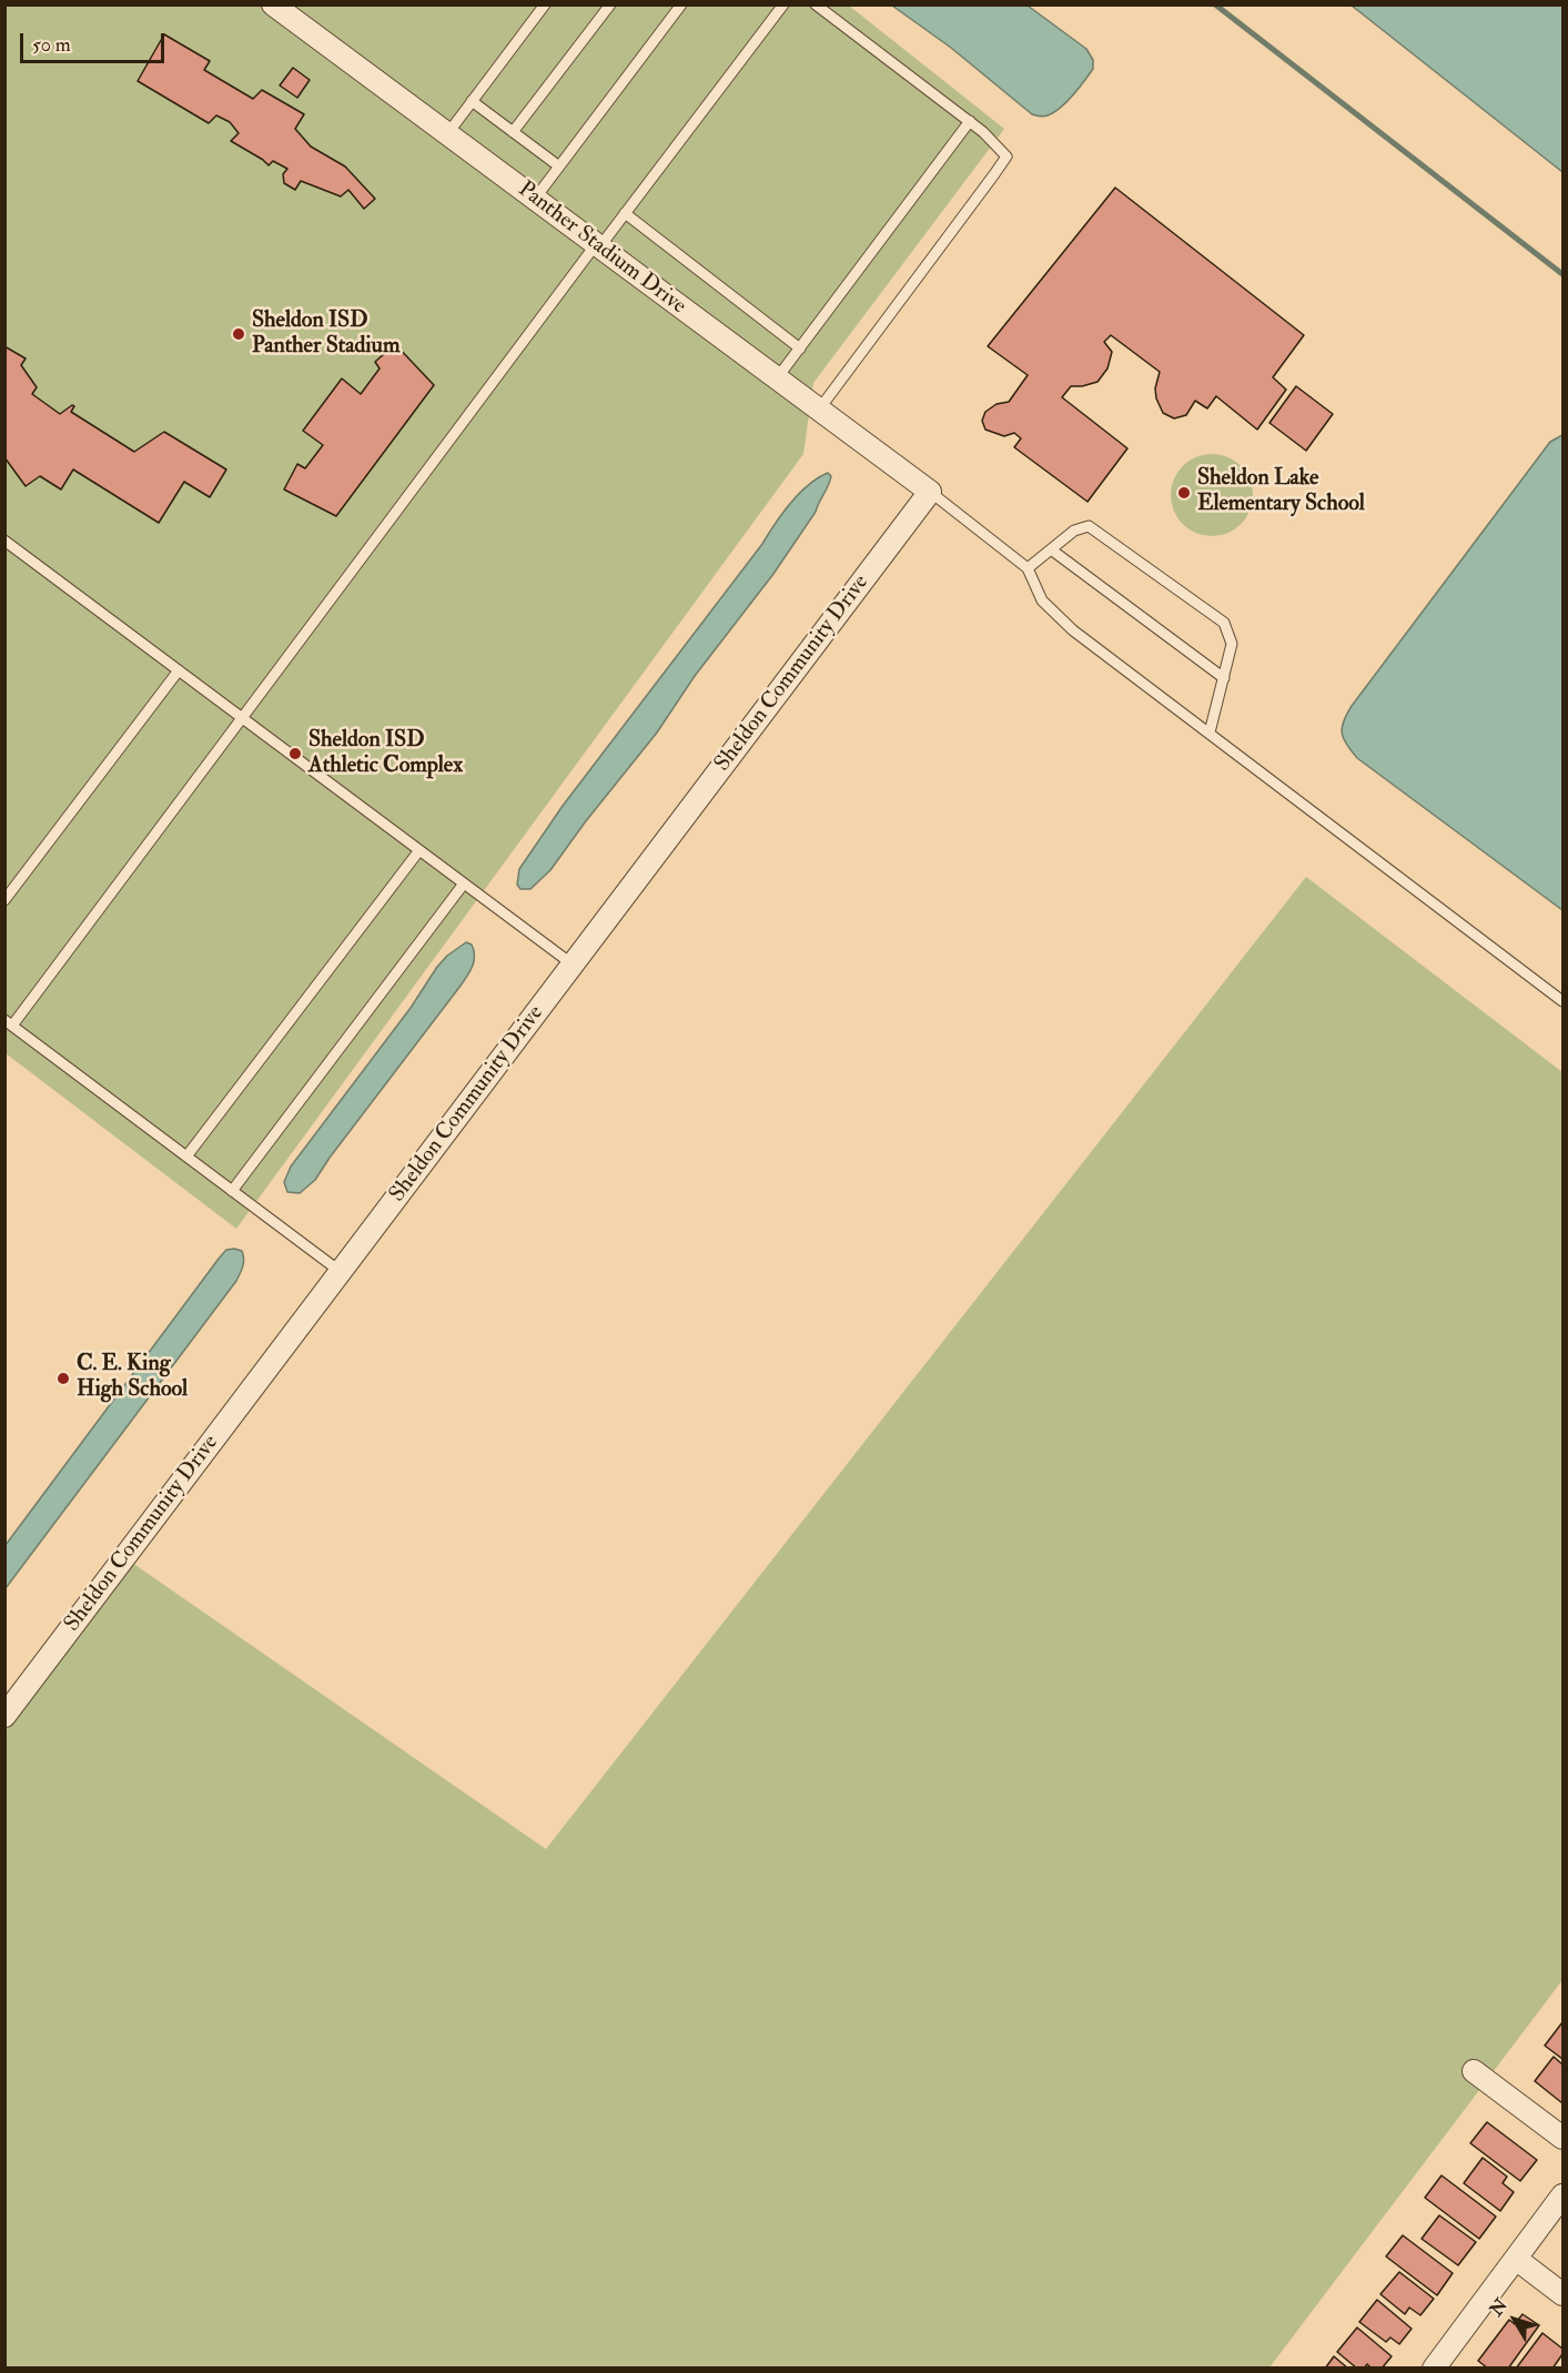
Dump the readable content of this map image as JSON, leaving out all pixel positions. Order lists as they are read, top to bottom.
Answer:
{
  "streets": {
    "street": ["Panther Stadium Drive", "Sheldon Community Drive"]
  },
  "crossings": [
    ["Panther Stadium Drive", "Sheldon Community Drive"]
  ],
  "places": [
    "Sheldon ISD Panther Stadium",
    "Sheldon Lake Elementary School",
    "Sheldon ISD Athletic Complex",
    "C. E. King High School"
  ],
  "scale_bar": "50 m",
  "north": "top left"
}
